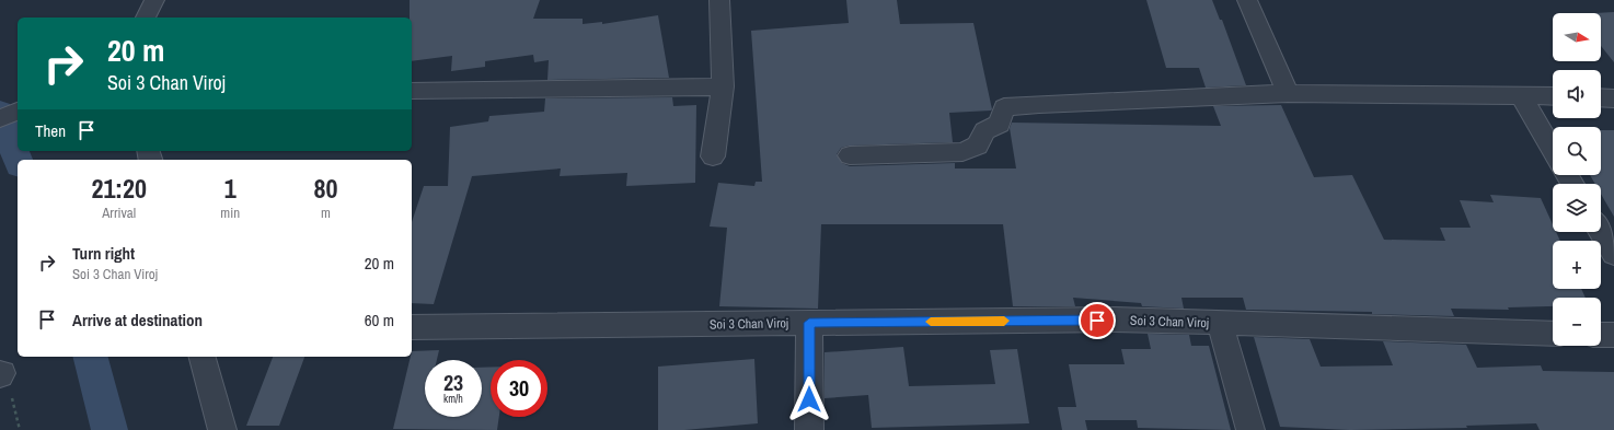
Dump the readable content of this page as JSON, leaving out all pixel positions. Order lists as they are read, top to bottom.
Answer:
{
  "streets": {
    "street": ["Soi 3 Chan Viroj"]
  },
  "north": "right",
  "page": {
    "map_buttons": ["+", "−"],
    "turn": ["20 m", "Soi 3 Chan Viroj"],
    "then": "Then",
    "eta": [
      "21:20",
      "Arrival",
      "1",
      "min",
      "80",
      "m"
    ],
    "list": [
      {
        "name": "Turn right",
        "note": "Soi 3 Chan Viroj",
        "value": "20 m"
      },
      {
        "name": "Arrive at destination",
        "value": "60 m"
      }
    ],
    "speed": "23 km/h",
    "limit": "30"
  }
}
